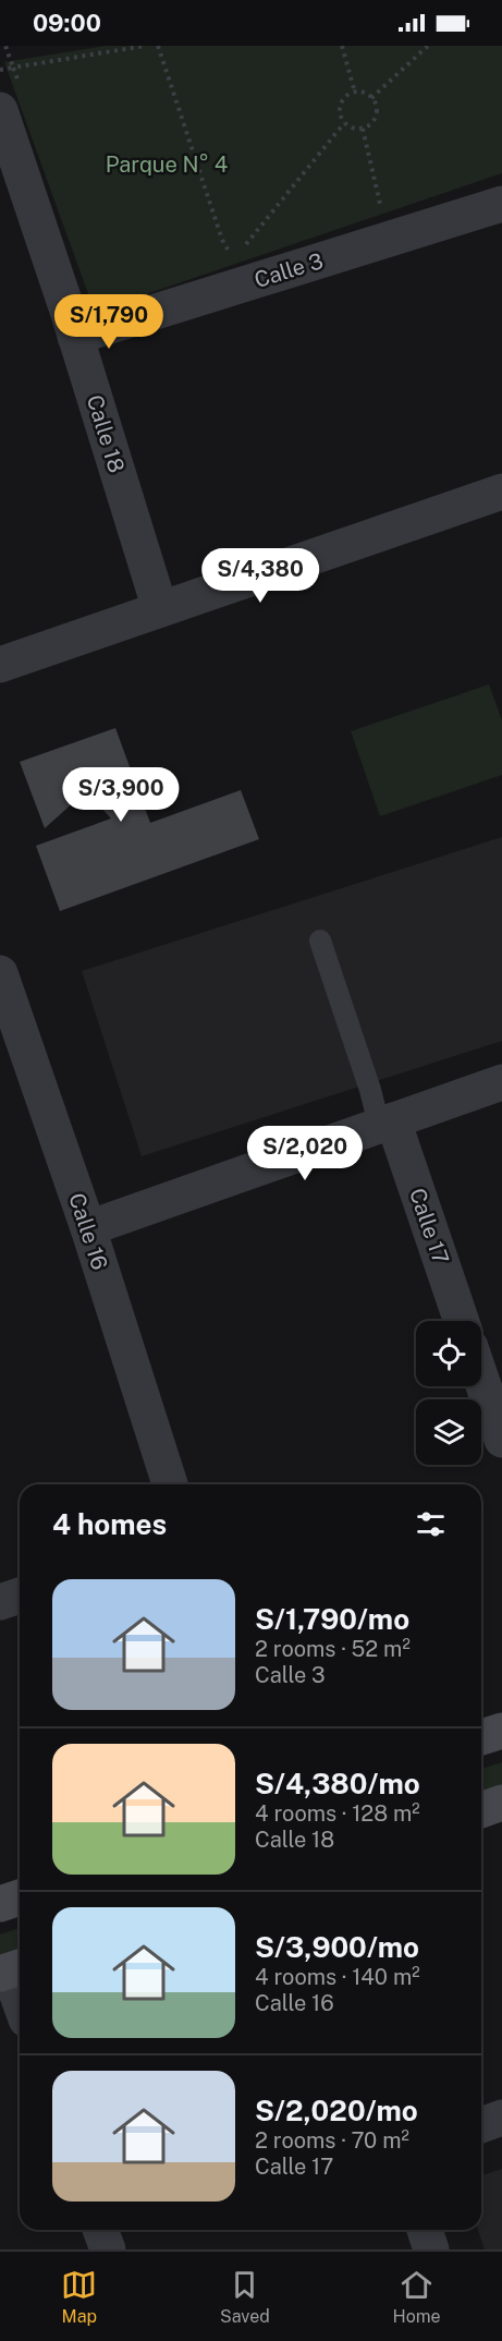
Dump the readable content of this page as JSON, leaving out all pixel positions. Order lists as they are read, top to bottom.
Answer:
{
  "streets": {
    "street": [
      "Calle 3",
      "Calle 18",
      "Calle 17",
      "Calle 16"
    ]
  },
  "crossings": [
    ["Calle 3", "Calle 18"]
  ],
  "parks": ["Parque N° 4"],
  "page": {
    "status": "09:00",
    "price": [
      "S/1,790",
      "S/4,380",
      "S/3,900",
      "S/2,020"
    ],
    "heading": "4 homes",
    "list": [
      {
        "name": "S/1,790/mo",
        "note": "2 rooms · 52 m² · Calle 3"
      },
      {
        "name": "S/4,380/mo",
        "note": "4 rooms · 128 m² · Calle 18"
      },
      {
        "name": "S/3,900/mo",
        "note": "4 rooms · 140 m² · Calle 16"
      },
      {
        "name": "S/2,020/mo",
        "note": "2 rooms · 70 m² · Calle 17"
      }
    ],
    "tabs": ["Map", "Saved", "Home"]
  }
}
